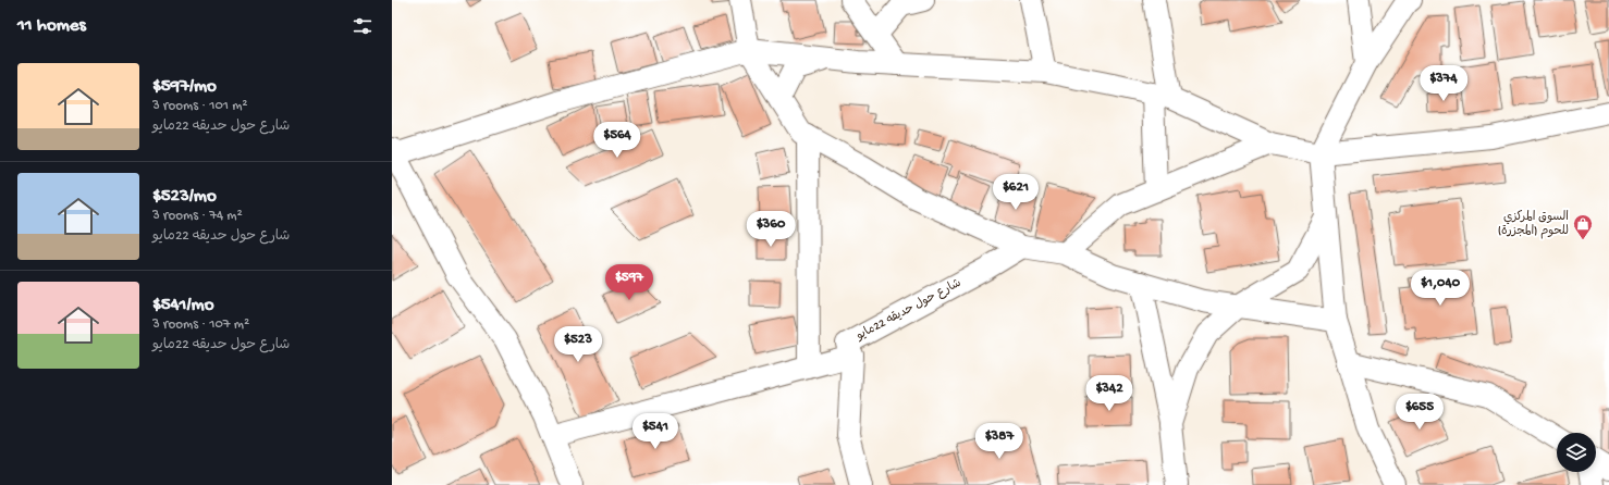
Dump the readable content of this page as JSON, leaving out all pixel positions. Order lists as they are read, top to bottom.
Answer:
{
  "streets": {
    "street": ["شارع حول حديقه 22مايو"]
  },
  "places": {
    "shop": ["السوق المركزي للحوم (المجزرة)"]
  },
  "page": {
    "heading": "11 homes",
    "list": [
      {
        "name": "$597/mo",
        "note": "3 rooms · 101 m² · شارع حول حديقه 22مايو"
      },
      {
        "name": "$523/mo",
        "note": "3 rooms · 74 m² · شارع حول حديقه 22مايو"
      },
      {
        "name": "$541/mo",
        "note": "3 rooms · 107 m² · شارع حول حديقه 22مايو"
      }
    ],
    "price": [
      "$374",
      "$564",
      "$621",
      "$360",
      "$597",
      "$1,040",
      "$523",
      "$342",
      "$655",
      "$541",
      "$387"
    ]
  }
}
